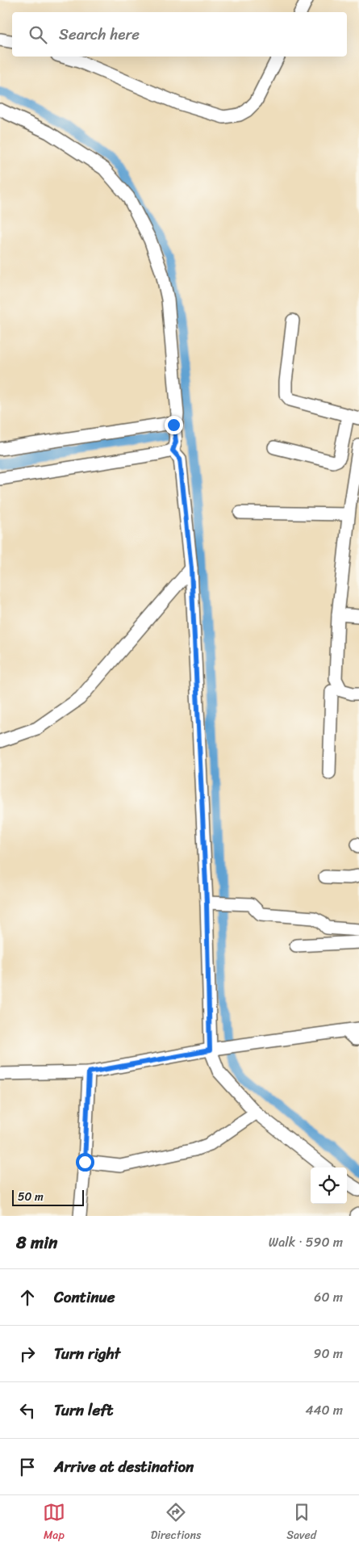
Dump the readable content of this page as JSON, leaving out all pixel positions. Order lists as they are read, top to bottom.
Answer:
{
  "scale_bar": "50 m",
  "page": {
    "search": "Search here",
    "scale": "50 m",
    "heading": ["8 min", "Walk · 590 m"],
    "list": [
      ["Continue", "60 m"],
      ["Turn right", "90 m"],
      ["Turn left", "440 m"],
      "Arrive at destination"
    ],
    "nav": ["Map", "Directions", "Saved"]
  }
}
